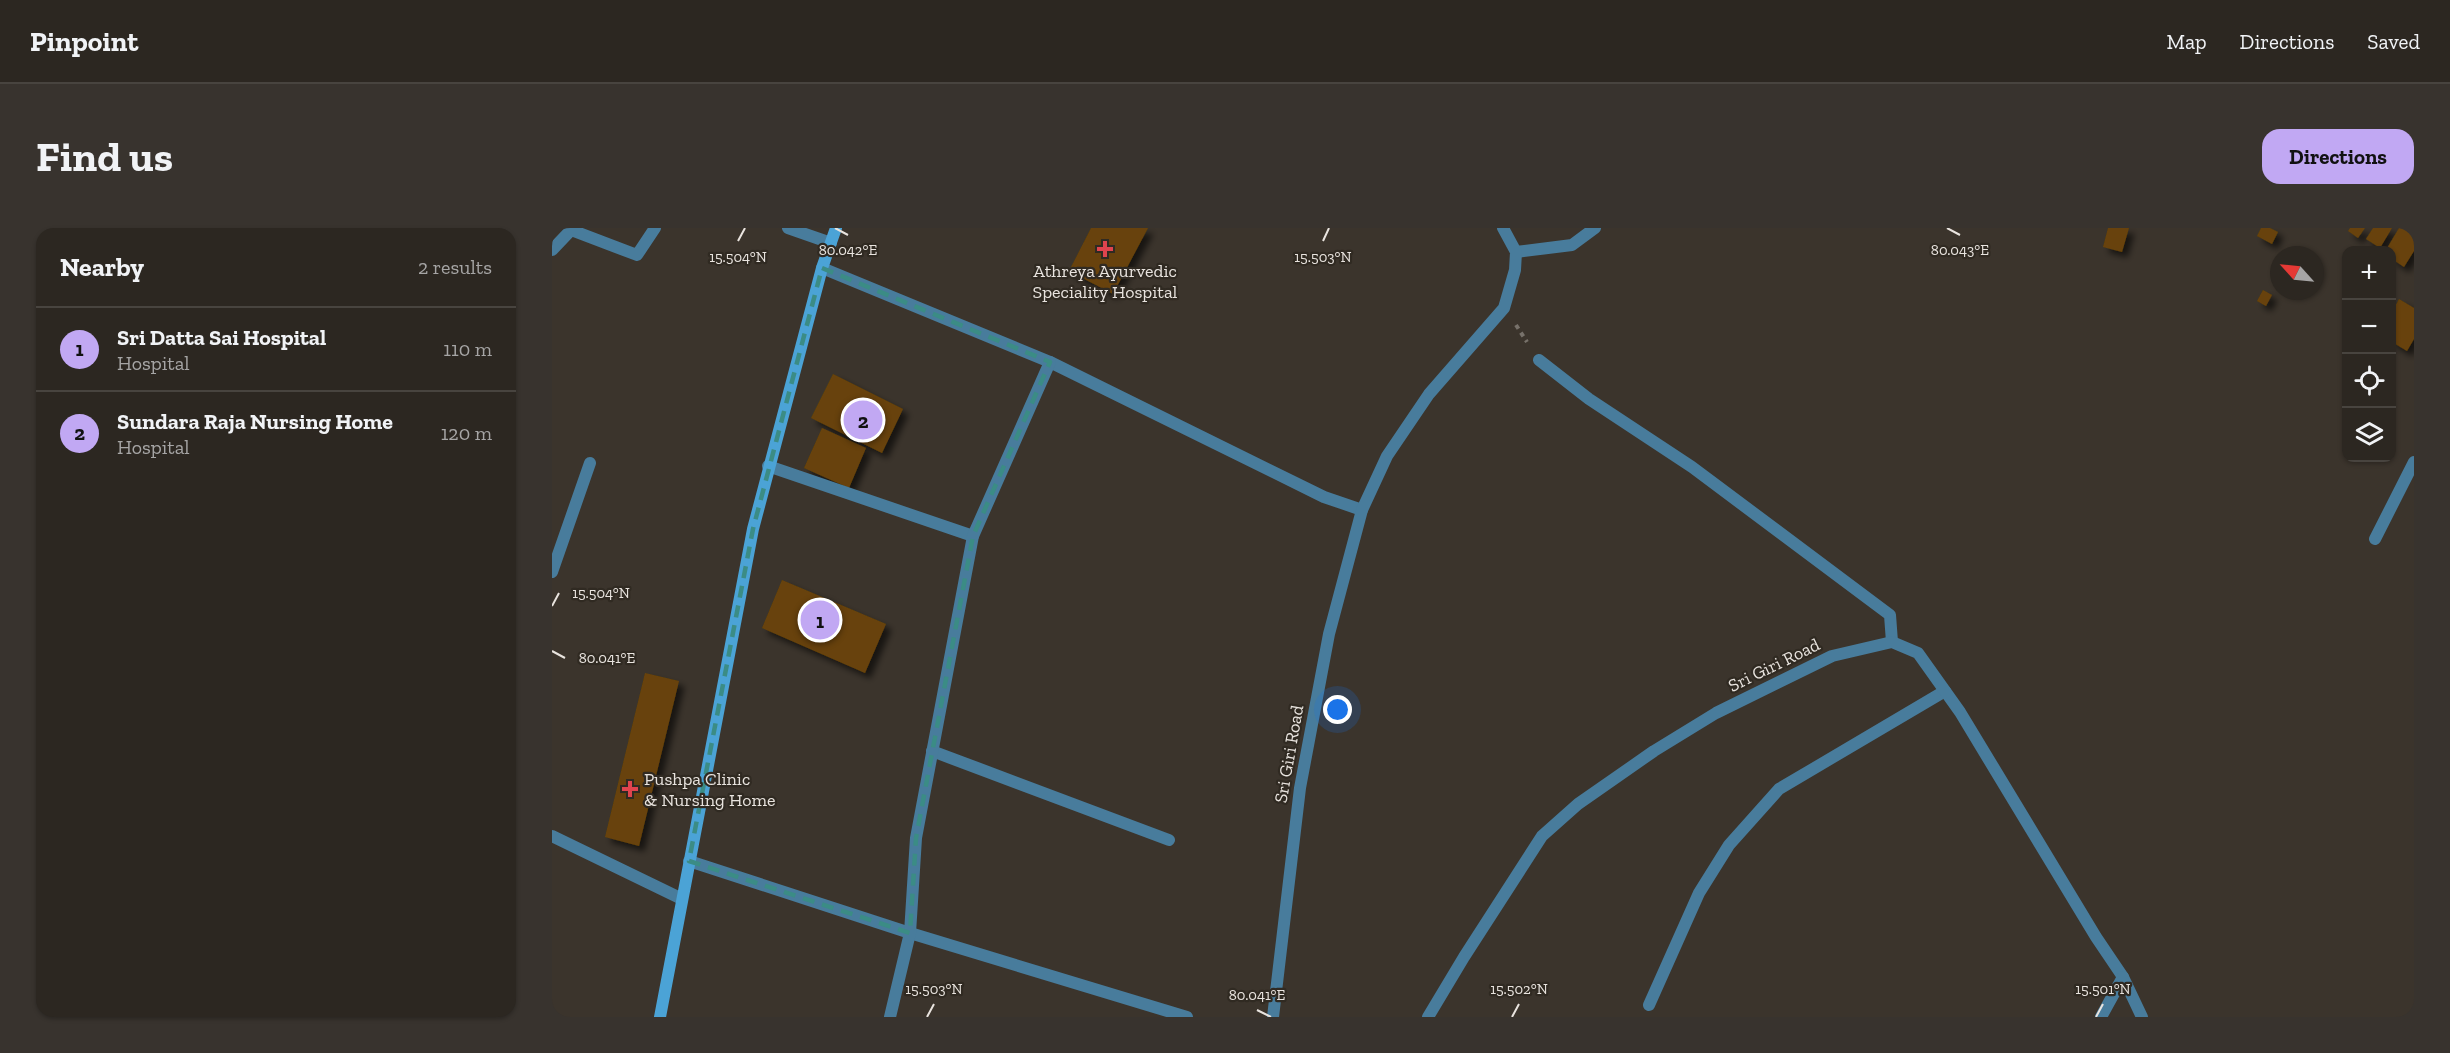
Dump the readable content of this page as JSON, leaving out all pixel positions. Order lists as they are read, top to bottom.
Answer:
{
  "streets": {
    "street": ["Sri Giri Road"]
  },
  "places": {
    "health": ["Athreya Ayurvedic Speciality Hospital", "Pushpa Clinic & Nursing Home"]
  },
  "north": "top left",
  "page": {
    "header": "Pinpoint",
    "nav": ["Map", "Directions", "Saved"],
    "buttons": "Directions",
    "title": "Find us",
    "heading": ["Nearby", "2 results"],
    "map_buttons": ["+", "−"],
    "list": [
      {
        "mark": "1",
        "name": "Sri Datta Sai Hospital",
        "note": "Hospital",
        "value": "110 m"
      },
      {
        "mark": "2",
        "name": "Sundara Raja Nursing Home",
        "note": "Hospital",
        "value": "120 m"
      }
    ],
    "pins": ["2", "1"]
  },
  "coordinates": [
    "80.043°E",
    "80.042°E",
    "15.504°N",
    "15.503°N",
    "80.041°E",
    "15.502°N",
    "15.501°N"
  ]
}
